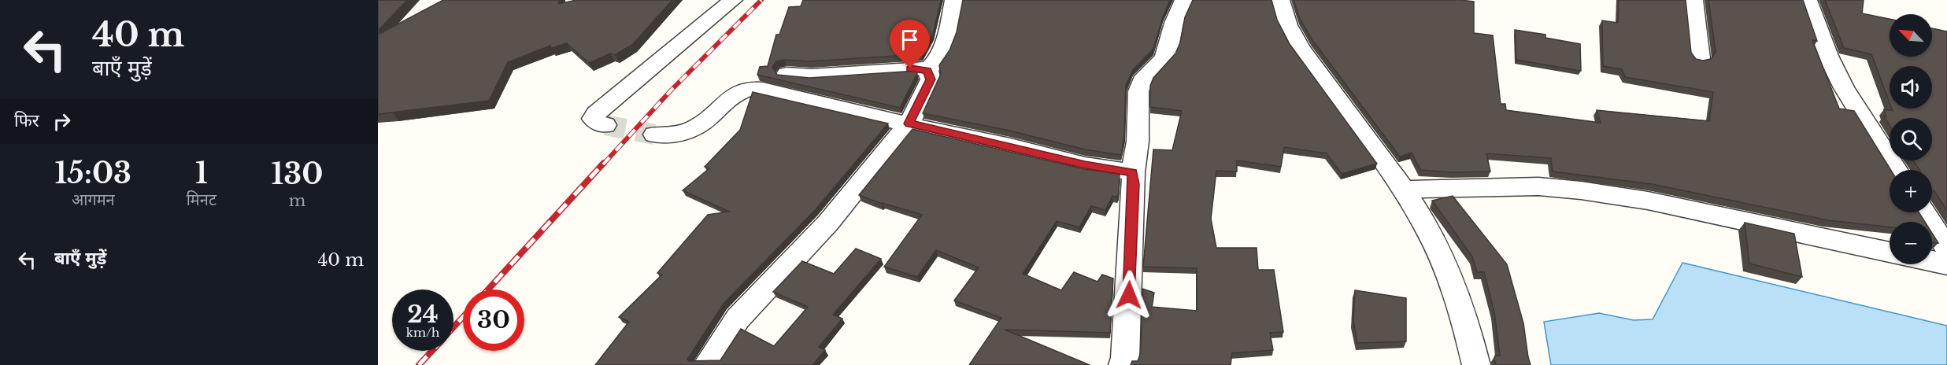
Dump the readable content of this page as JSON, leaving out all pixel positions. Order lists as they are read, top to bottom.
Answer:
{
  "north": "top left",
  "page": {
    "turn": ["40 m", "बाएँ मुड़ें"],
    "map_buttons": ["+", "−"],
    "then": "फिर",
    "eta": [
      "15:03",
      "आगमन",
      "1",
      "मिनट",
      "130",
      "m"
    ],
    "list": [
      {
        "name": "बाएँ मुड़ें",
        "value": "40 m"
      }
    ],
    "speed": "24 km/h",
    "limit": "30"
  }
}
